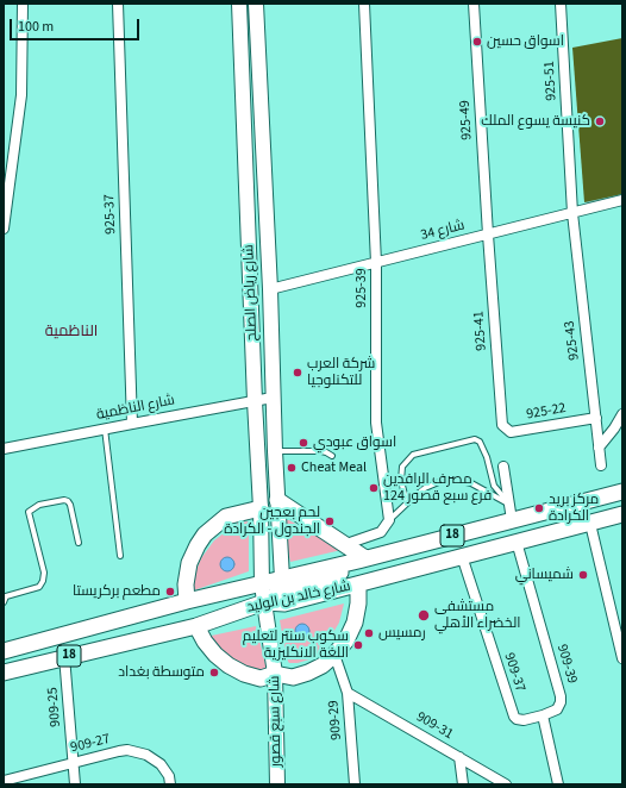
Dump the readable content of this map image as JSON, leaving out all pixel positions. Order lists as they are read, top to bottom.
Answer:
{
  "streets": {
    "main road": ["18", "شارع خالد بن الوليد"],
    "street": [
      "925-51",
      "925-49",
      "925-37",
      "شارع 34",
      "925-39",
      "شارع رياض الصلح",
      "925-41",
      "925-43",
      "شارع الناظمية",
      "925-22",
      "909-39",
      "909-37",
      "909-25",
      "909-29",
      "شارع سبع قصور",
      "909-31",
      "909-27"
    ]
  },
  "crossings": [
    ["925-51", "شارع 34"],
    ["925-51", "925-43"],
    ["925-49", "شارع 34"],
    ["925-49", "925-41"],
    ["925-37", "شارع الناظمية"],
    ["شارع 34", "925-39"],
    ["شارع 34", "شارع رياض الصلح"],
    ["شارع 34", "925-41"],
    ["شارع 34", "925-43"],
    ["شارع رياض الصلح", "شارع الناظمية"],
    ["شارع رياض الصلح", "شارع خالد بن الوليد"],
    ["شارع رياض الصلح", "شارع سبع قصور"],
    ["925-41", "925-22"],
    ["925-43", "925-22"],
    ["18", "909-25"],
    ["شارع خالد بن الوليد", "909-39"],
    ["شارع خالد بن الوليد", "909-37"],
    ["شارع خالد بن الوليد", "شارع سبع قصور"],
    ["909-39", "909-37"],
    ["909-25", "909-27"],
    ["909-29", "909-31"]
  ],
  "districts": ["الناظمية"],
  "places": [
    "اسواق حسين",
    "كنيسة يسوع الملك",
    "شركة العرب للتكنلوجيا",
    "اسواق عبودي",
    "Cheat Meal",
    "مصرف الرافدين فرع سبع قصور 124",
    "مركز بريد الكرادة",
    "لحم بعجين الجندول - الكرادة",
    "شميساني",
    "مطعم بركريستا",
    "مستشفى الخضراء الأهلي",
    "رمسيس",
    "سكوب سنتر لتعليم اللغة الانكليزية",
    "متوسطة بغداد"
  ],
  "scale_bar": "100 m"
}
